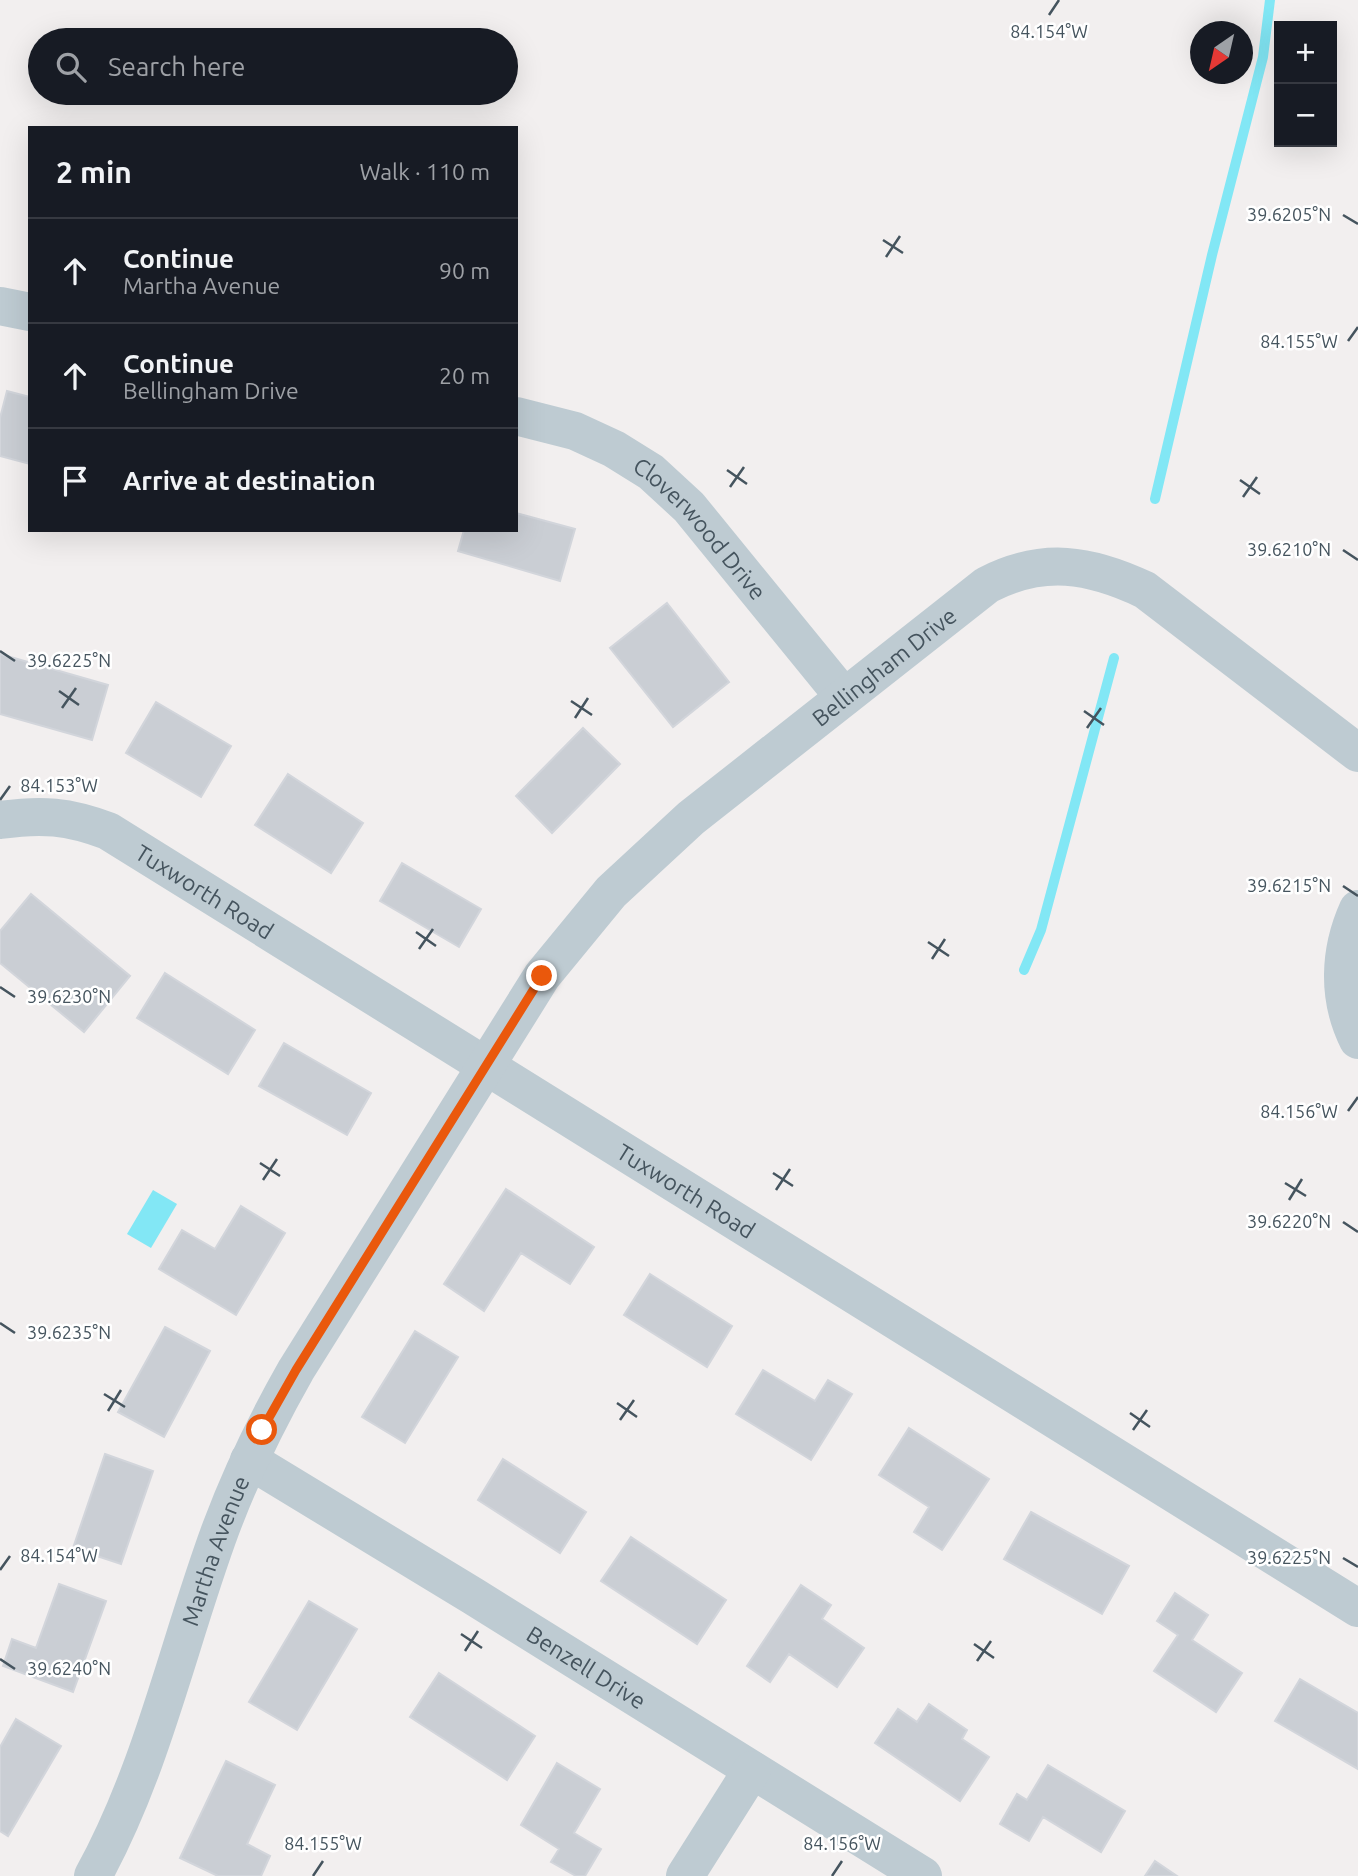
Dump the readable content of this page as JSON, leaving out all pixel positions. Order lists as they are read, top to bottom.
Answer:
{
  "streets": {
    "street": [
      "Cloverwood Drive",
      "Bellingham Drive",
      "Tuxworth Road",
      "Martha Avenue",
      "Benzell Drive"
    ]
  },
  "crossings": [
    ["Cloverwood Drive", "Bellingham Drive"],
    ["Bellingham Drive", "Tuxworth Road"],
    ["Bellingham Drive", "Martha Avenue"],
    ["Tuxworth Road", "Martha Avenue"],
    ["Martha Avenue", "Benzell Drive"]
  ],
  "north": "bottom left",
  "page": {
    "map_buttons": ["+", "−"],
    "search": "Search here",
    "heading": ["2 min", "Walk · 110 m"],
    "list": [
      ["Continue", "Martha Avenue", "90 m"],
      ["Continue", "Bellingham Drive", "20 m"],
      "Arrive at destination"
    ]
  },
  "coordinates": [
    "84.154°W",
    "39.6205°N",
    "84.155°W",
    "39.6210°N",
    "39.6225°N",
    "84.153°W",
    "39.6215°N",
    "39.6230°N",
    "84.156°W",
    "39.6220°N",
    "39.6235°N",
    "39.6240°N"
  ]
}
